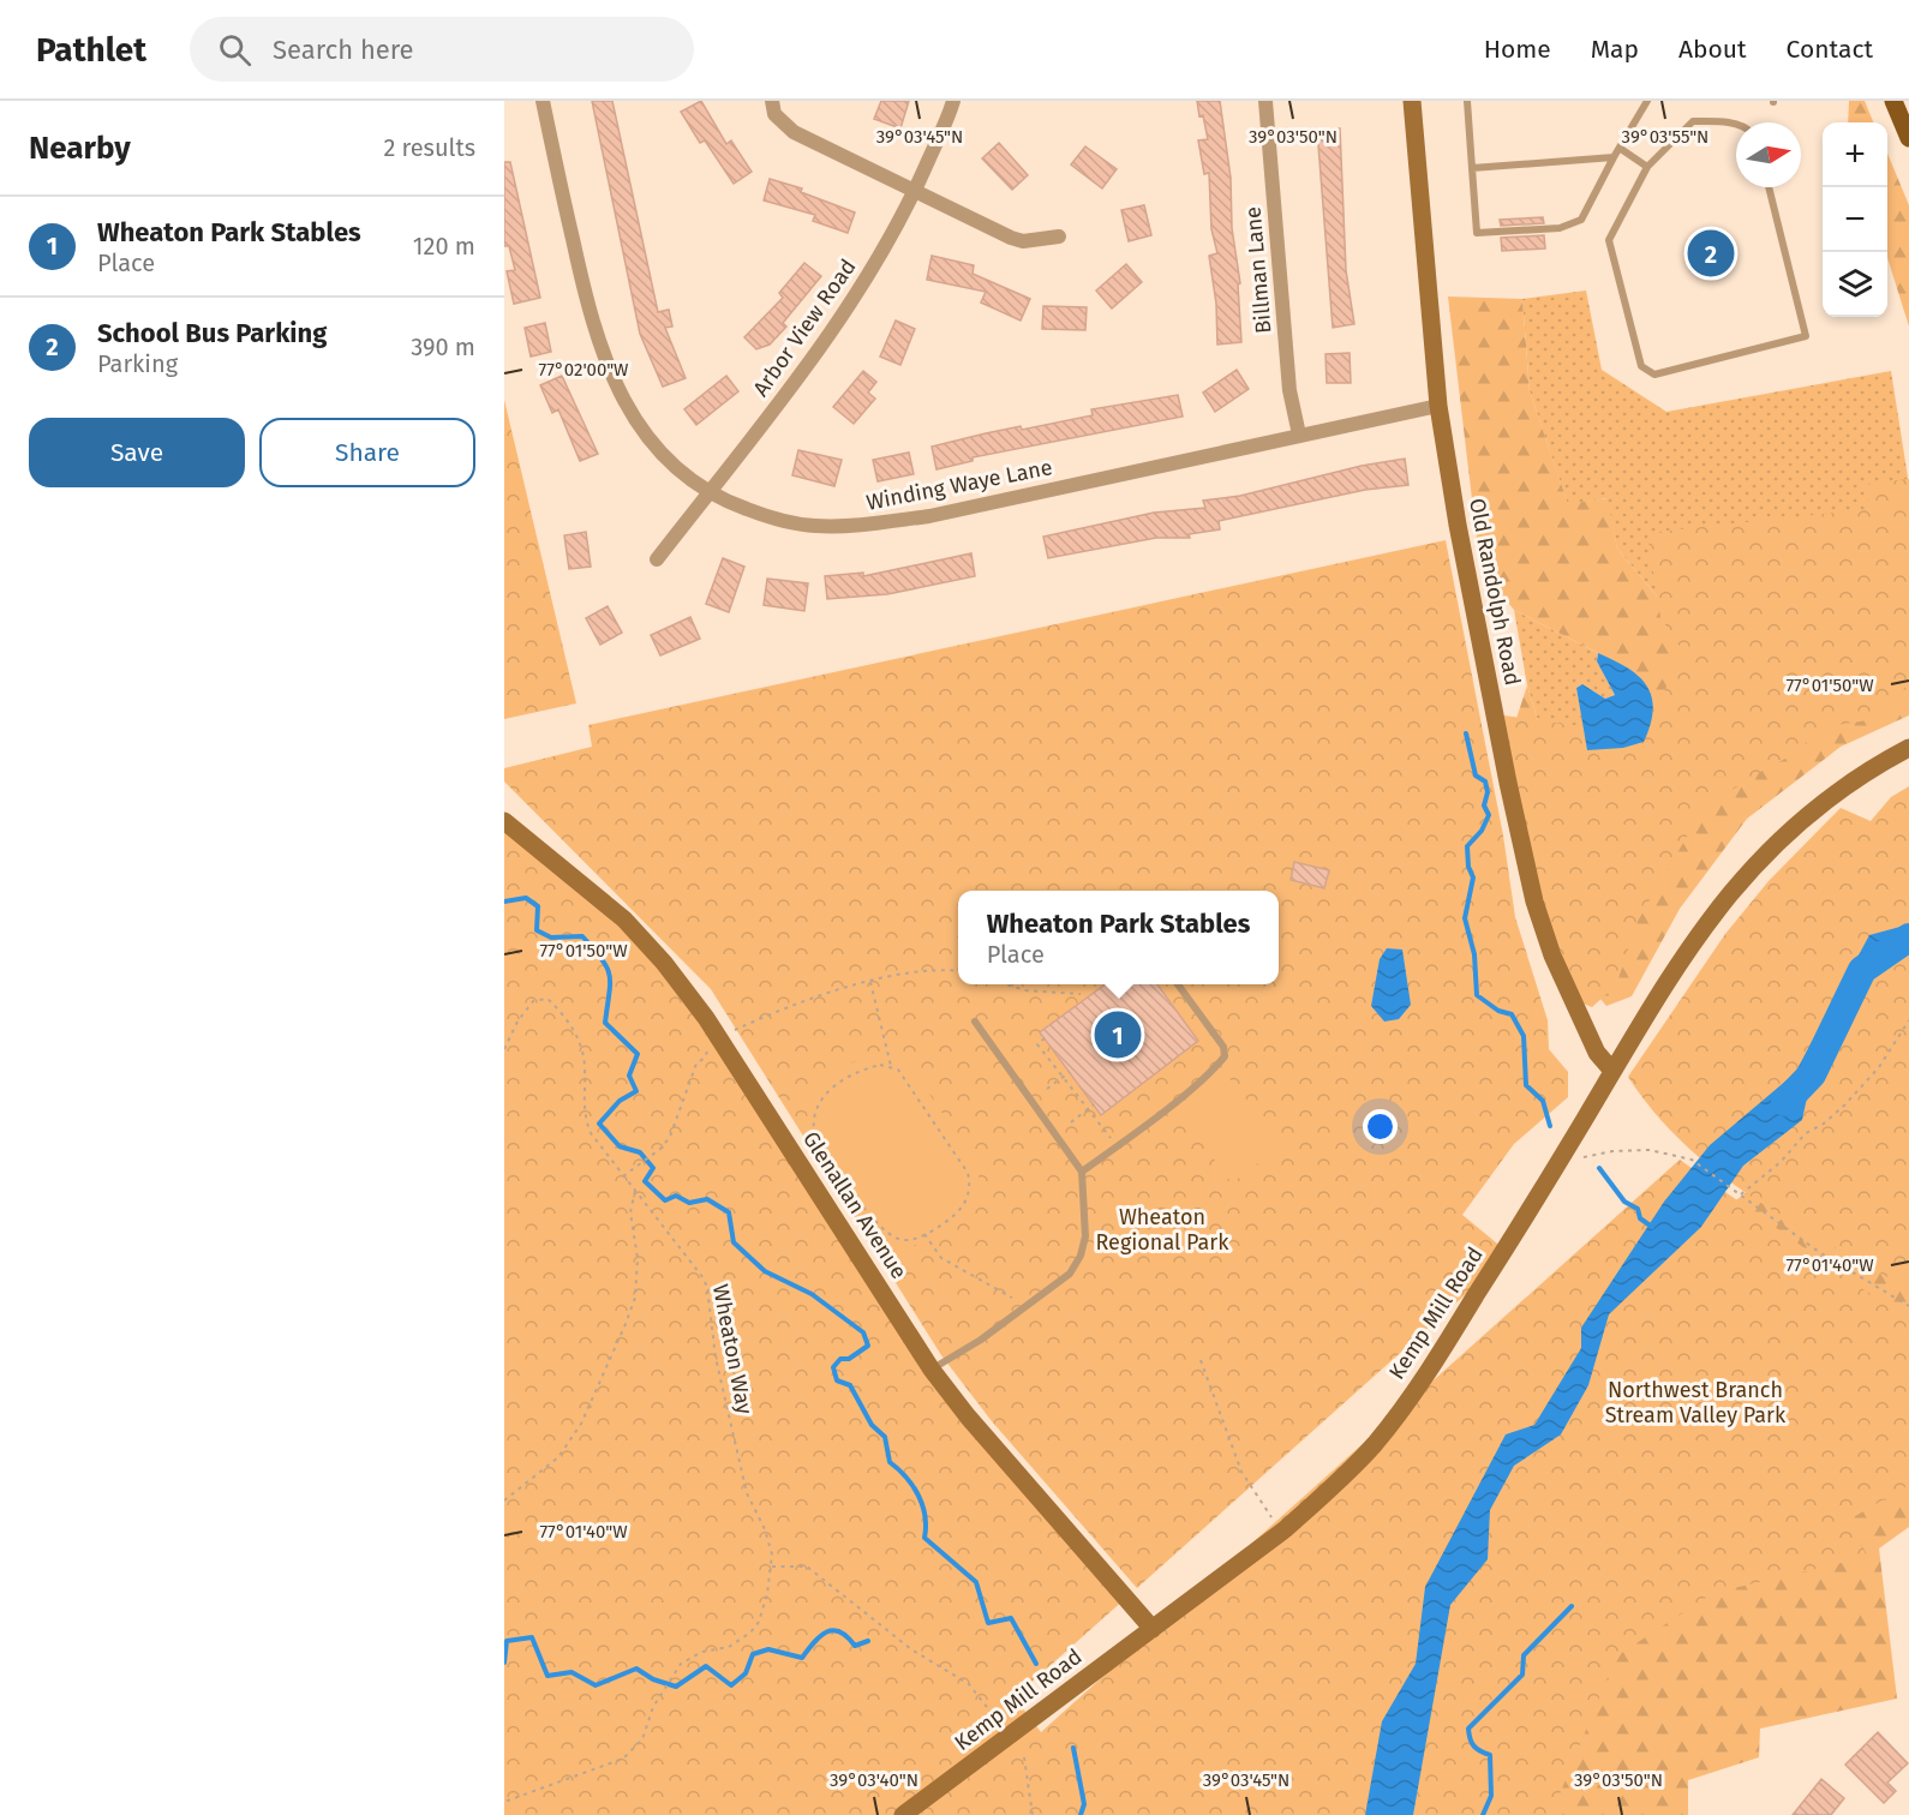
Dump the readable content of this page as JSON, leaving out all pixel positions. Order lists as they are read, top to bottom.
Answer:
{
  "streets": {
    "street": [
      "Billman Lane",
      "Arbor View Road",
      "Winding Waye Lane",
      "Old Randolph Road",
      "Glenallan Avenue",
      "Kemp Mill Road"
    ],
    "path": ["Wheaton Way"]
  },
  "crossings": [
    ["Billman Lane", "Winding Waye Lane"],
    ["Arbor View Road", "Winding Waye Lane"],
    ["Winding Waye Lane", "Old Randolph Road"],
    ["Old Randolph Road", "Kemp Mill Road"],
    ["Glenallan Avenue", "Kemp Mill Road"]
  ],
  "parks": ["Wheaton Regional Park", "Northwest Branch Stream Valley Park"],
  "north": "right",
  "page": {
    "header": "Pathlet",
    "search": "Search here",
    "nav": [
      "Home",
      "Map",
      "About",
      "Contact"
    ],
    "heading": ["Nearby", "2 results"],
    "map_buttons": ["+", "−"],
    "list": [
      {
        "mark": "1",
        "name": "Wheaton Park Stables",
        "note": "Place",
        "value": "120 m"
      },
      {
        "mark": "2",
        "name": "School Bus Parking",
        "note": "Parking",
        "value": "390 m"
      }
    ],
    "pins": ["2", "1"],
    "buttons": ["Save", "Share"],
    "popup": ["Wheaton Park Stables", "Place"]
  },
  "coordinates": [
    "39°03'45\"N",
    "39°03'50\"N",
    "39°03'55\"N",
    "77°02'00\"W",
    "77°01'50\"W",
    "77°01'40\"W",
    "39°03'40\"N"
  ]
}
